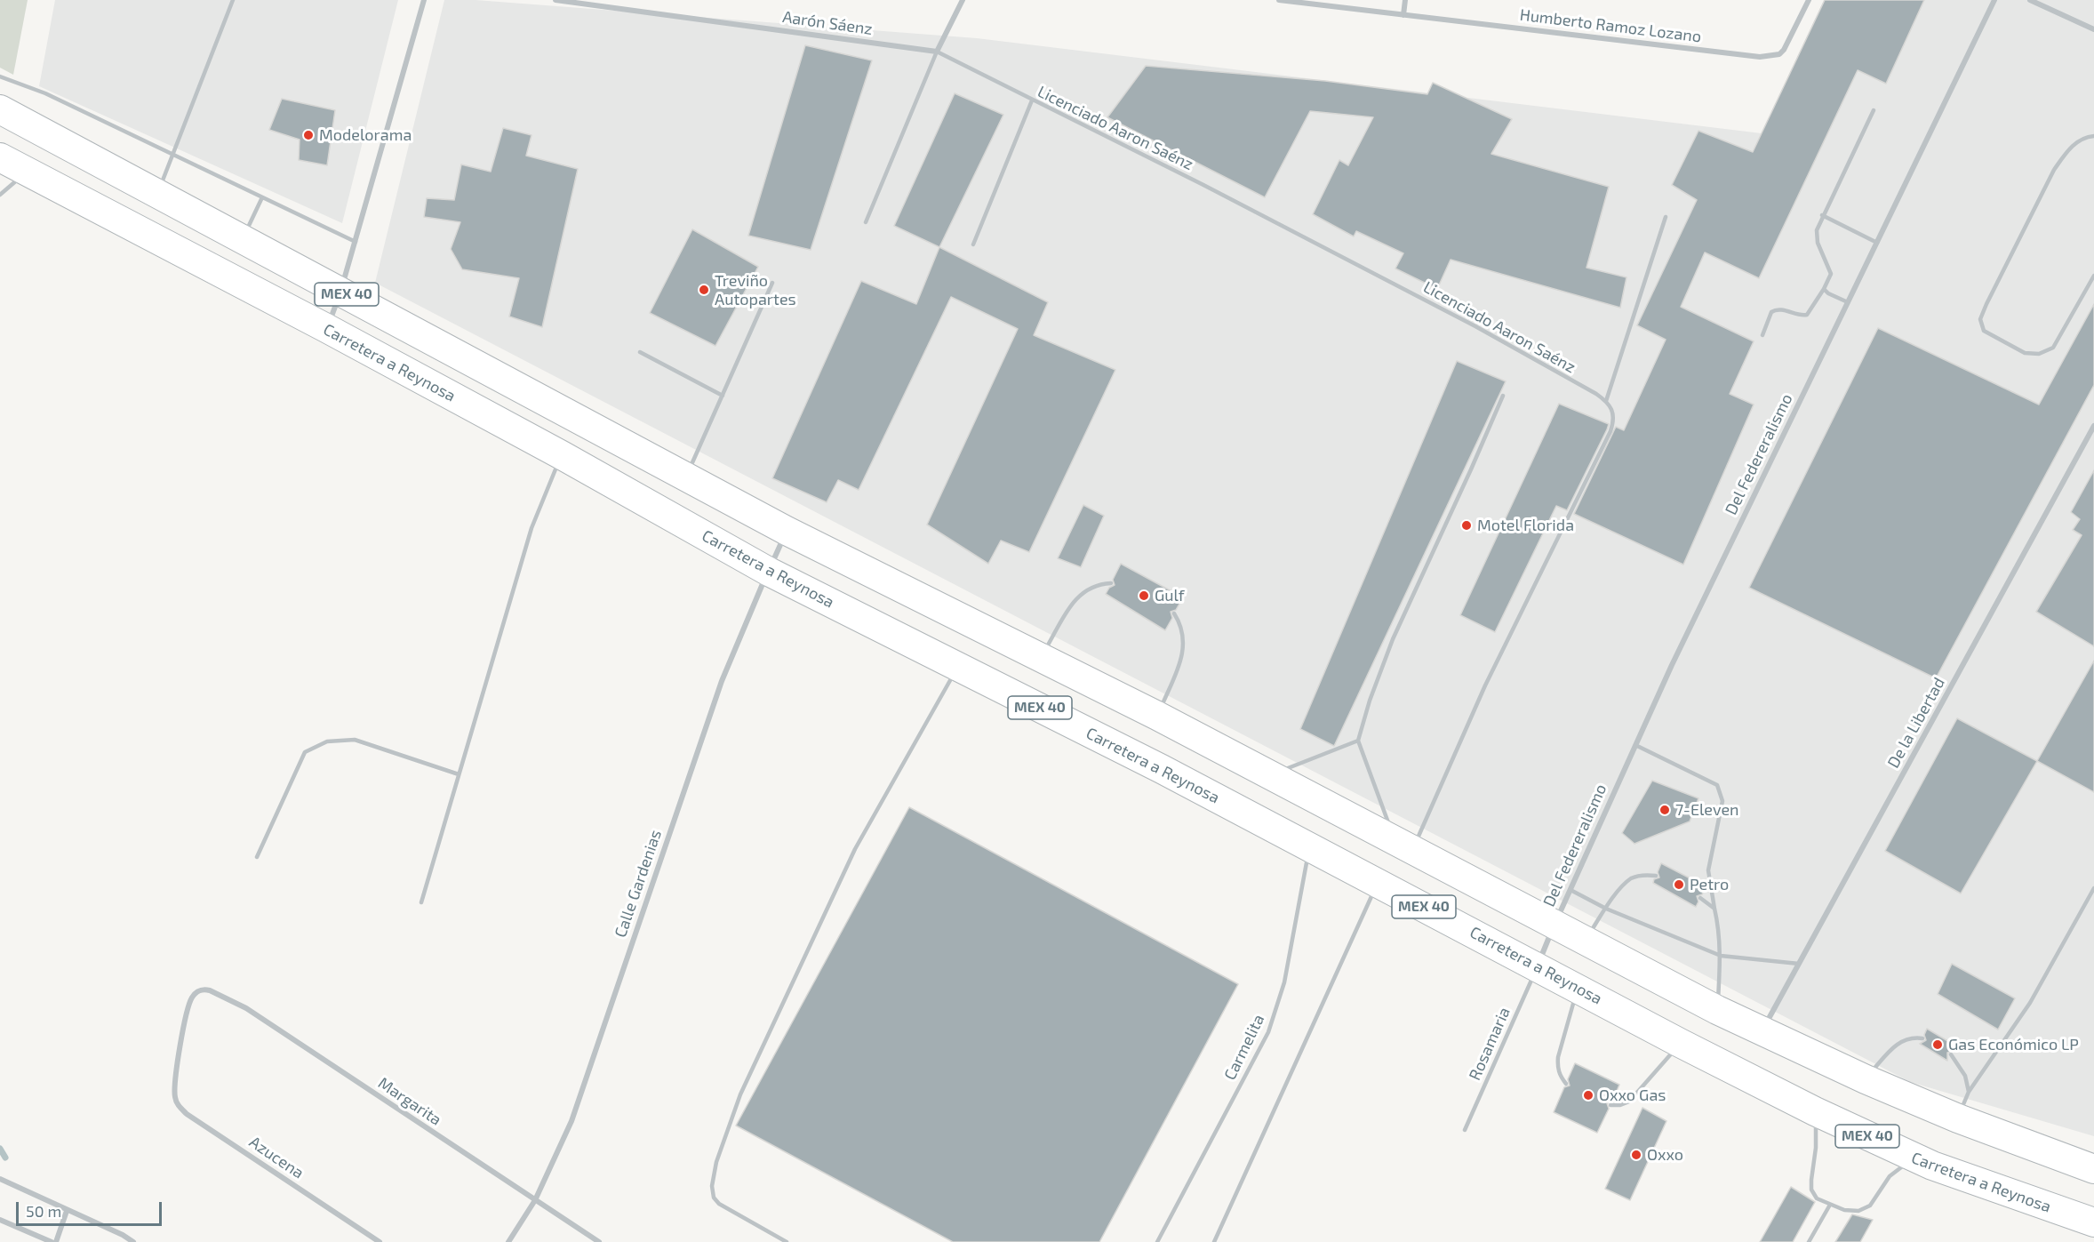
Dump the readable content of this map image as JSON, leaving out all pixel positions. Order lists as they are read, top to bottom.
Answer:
{
  "streets": {
    "main road": ["MEX 40", "Carretera a Reynosa"],
    "street": [
      "Aarón Sáenz",
      "Humberto Ramoz Lozano",
      "Del Federeralismo",
      "De la Libertad",
      "Calle Gardenias",
      "Margarita",
      "Azucena"
    ],
    "lane": ["Licenciado Aaron Saénz", "Rosamaria", "Carmelita"]
  },
  "crossings": [
    ["Aarón Sáenz", "Licenciado Aaron Saénz"],
    ["MEX 40", "Del Federeralismo"],
    ["MEX 40", "De la Libertad"],
    ["MEX 40", "Calle Gardenias"],
    ["Carretera a Reynosa", "Del Federeralismo"],
    ["Carretera a Reynosa", "Calle Gardenias"],
    ["Carretera a Reynosa", "Rosamaria"],
    ["Carretera a Reynosa", "Carmelita"],
    ["Del Federeralismo", "Rosamaria"],
    ["Calle Gardenias", "Margarita"],
    ["Margarita", "Azucena"]
  ],
  "places": [
    "Modelorama",
    "Treviño Autopartes",
    "Motel Florida",
    "Gulf",
    "7-Eleven",
    "Petro",
    "Gas Económico LP",
    "Oxxo Gas",
    "Oxxo"
  ],
  "scale_bar": "50 m"
}
